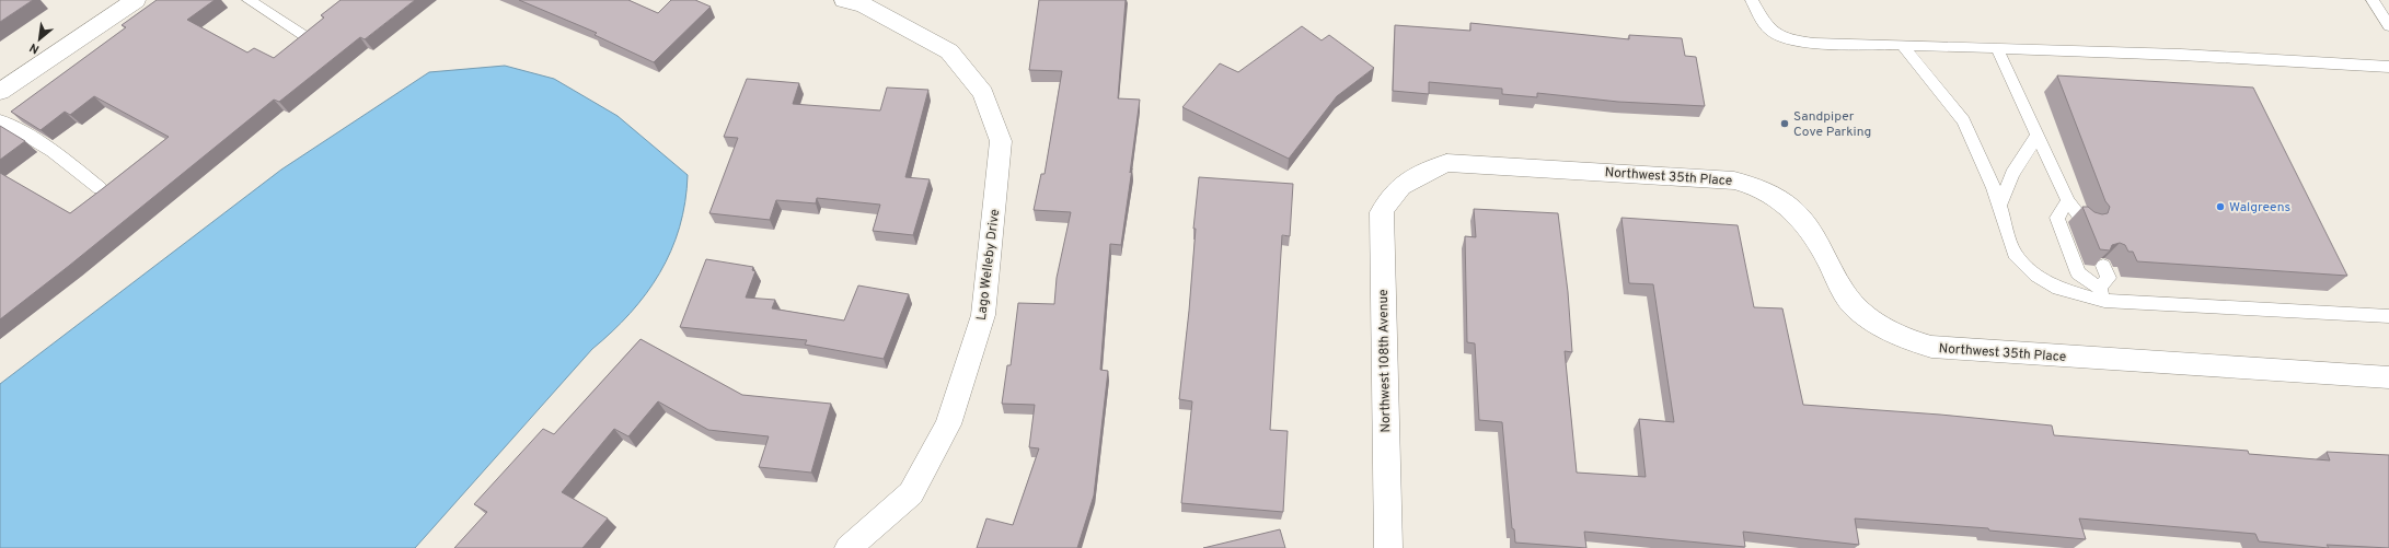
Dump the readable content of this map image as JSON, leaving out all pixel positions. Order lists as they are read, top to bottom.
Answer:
{
  "streets": {
    "street": ["Northwest 35th Place", "Lago Welleby Drive", "Northwest 108th Avenue"]
  },
  "crossings": [
    ["Northwest 35th Place", "Northwest 108th Avenue"]
  ],
  "places": ["Sandpiper Cove Parking", "Walgreens"],
  "north": "bottom left"
}
